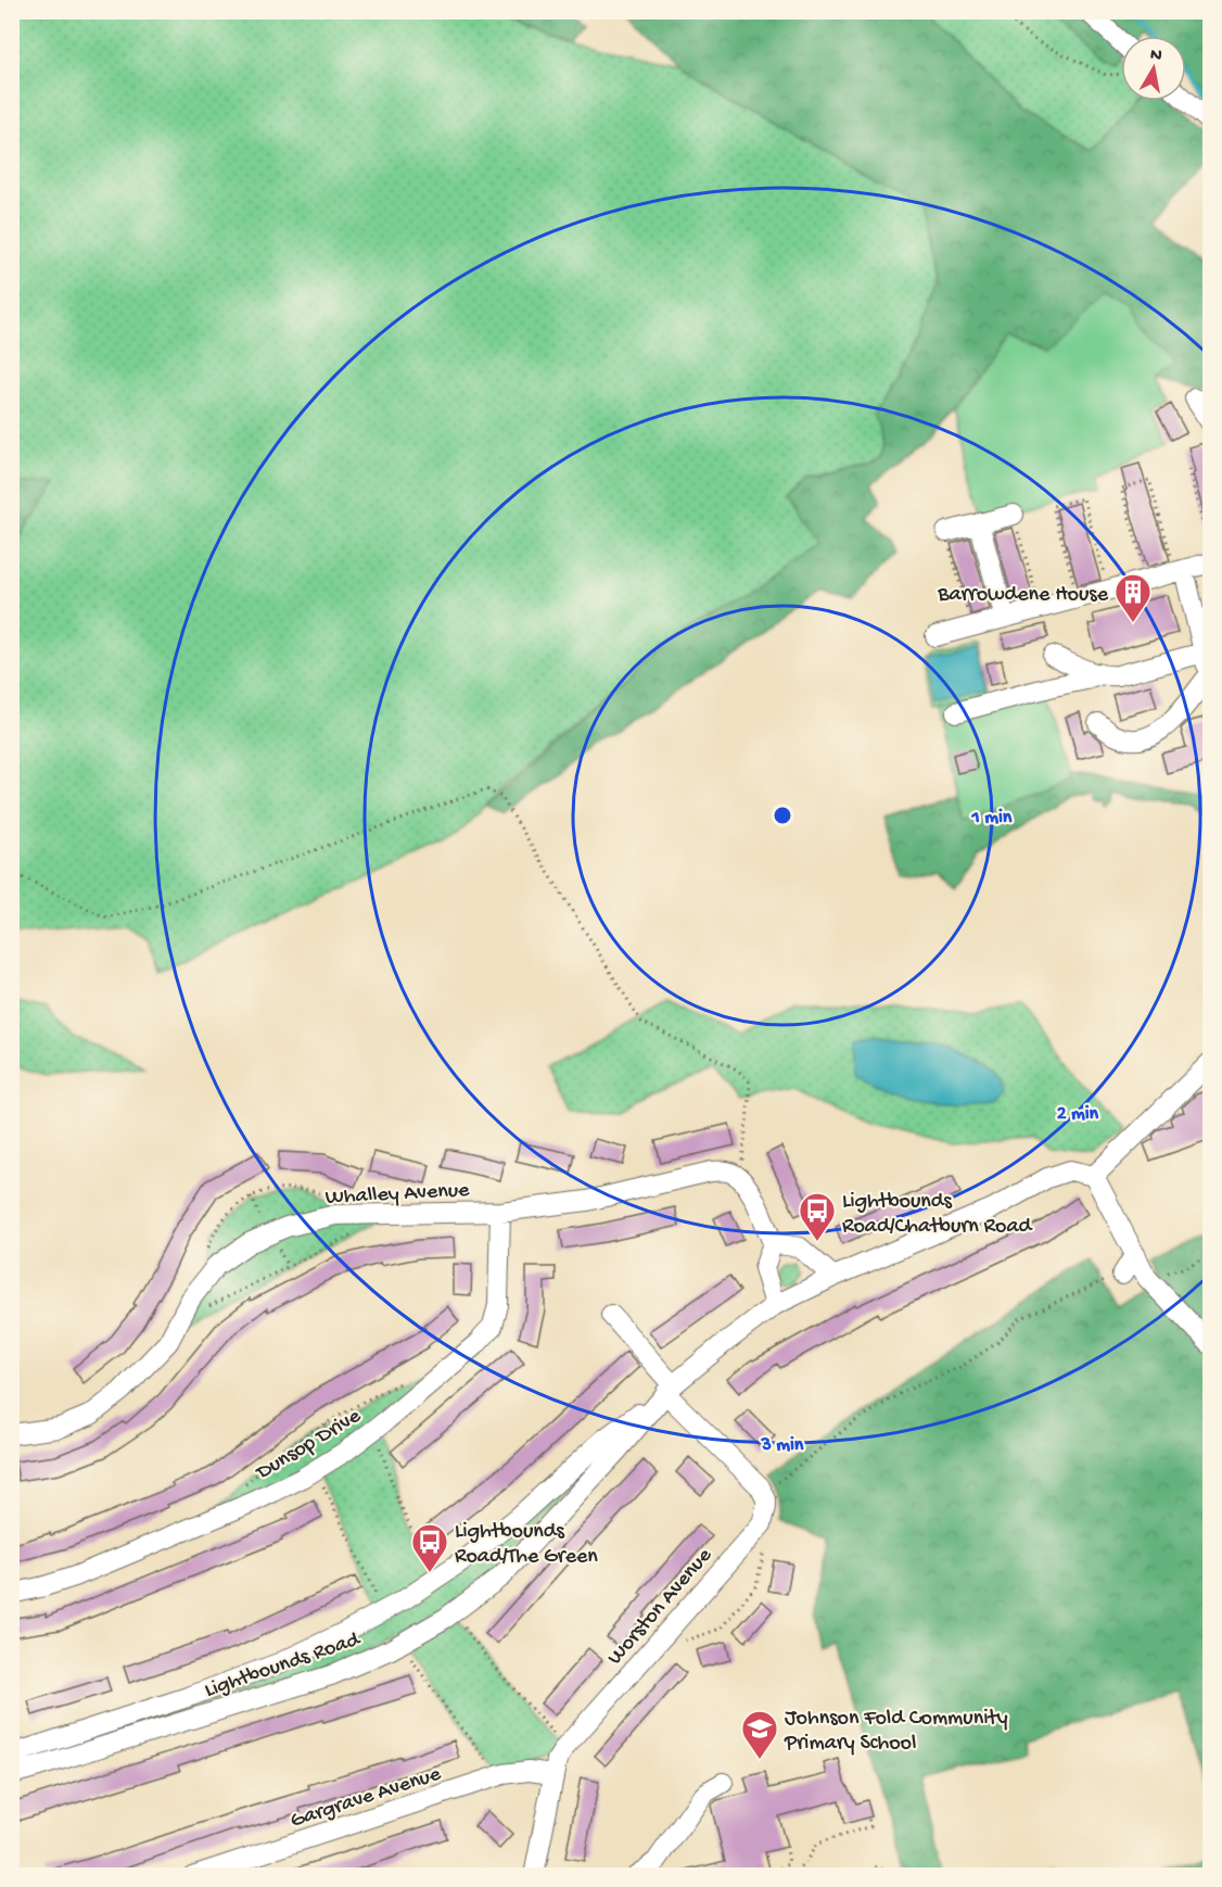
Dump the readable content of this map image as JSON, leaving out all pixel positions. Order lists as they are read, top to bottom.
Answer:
{
  "streets": {
    "street": [
      "Whalley Avenue",
      "Dunsop Drive",
      "Worston Avenue",
      "Lightbounds Road",
      "Gargrave Avenue"
    ]
  },
  "crossings": [
    ["Whalley Avenue", "Dunsop Drive"],
    ["Worston Avenue", "Gargrave Avenue"]
  ],
  "places": {
    "building": ["Barrowdene House"],
    "bus stop": ["Lightbounds Road/Chatburn Road", "Lightbounds Road/The Green"],
    "school or university": ["Johnson Fold Community Primary School"]
  },
  "north": "top",
  "rings": ["1 min", "2 min", "3 min"]
}
